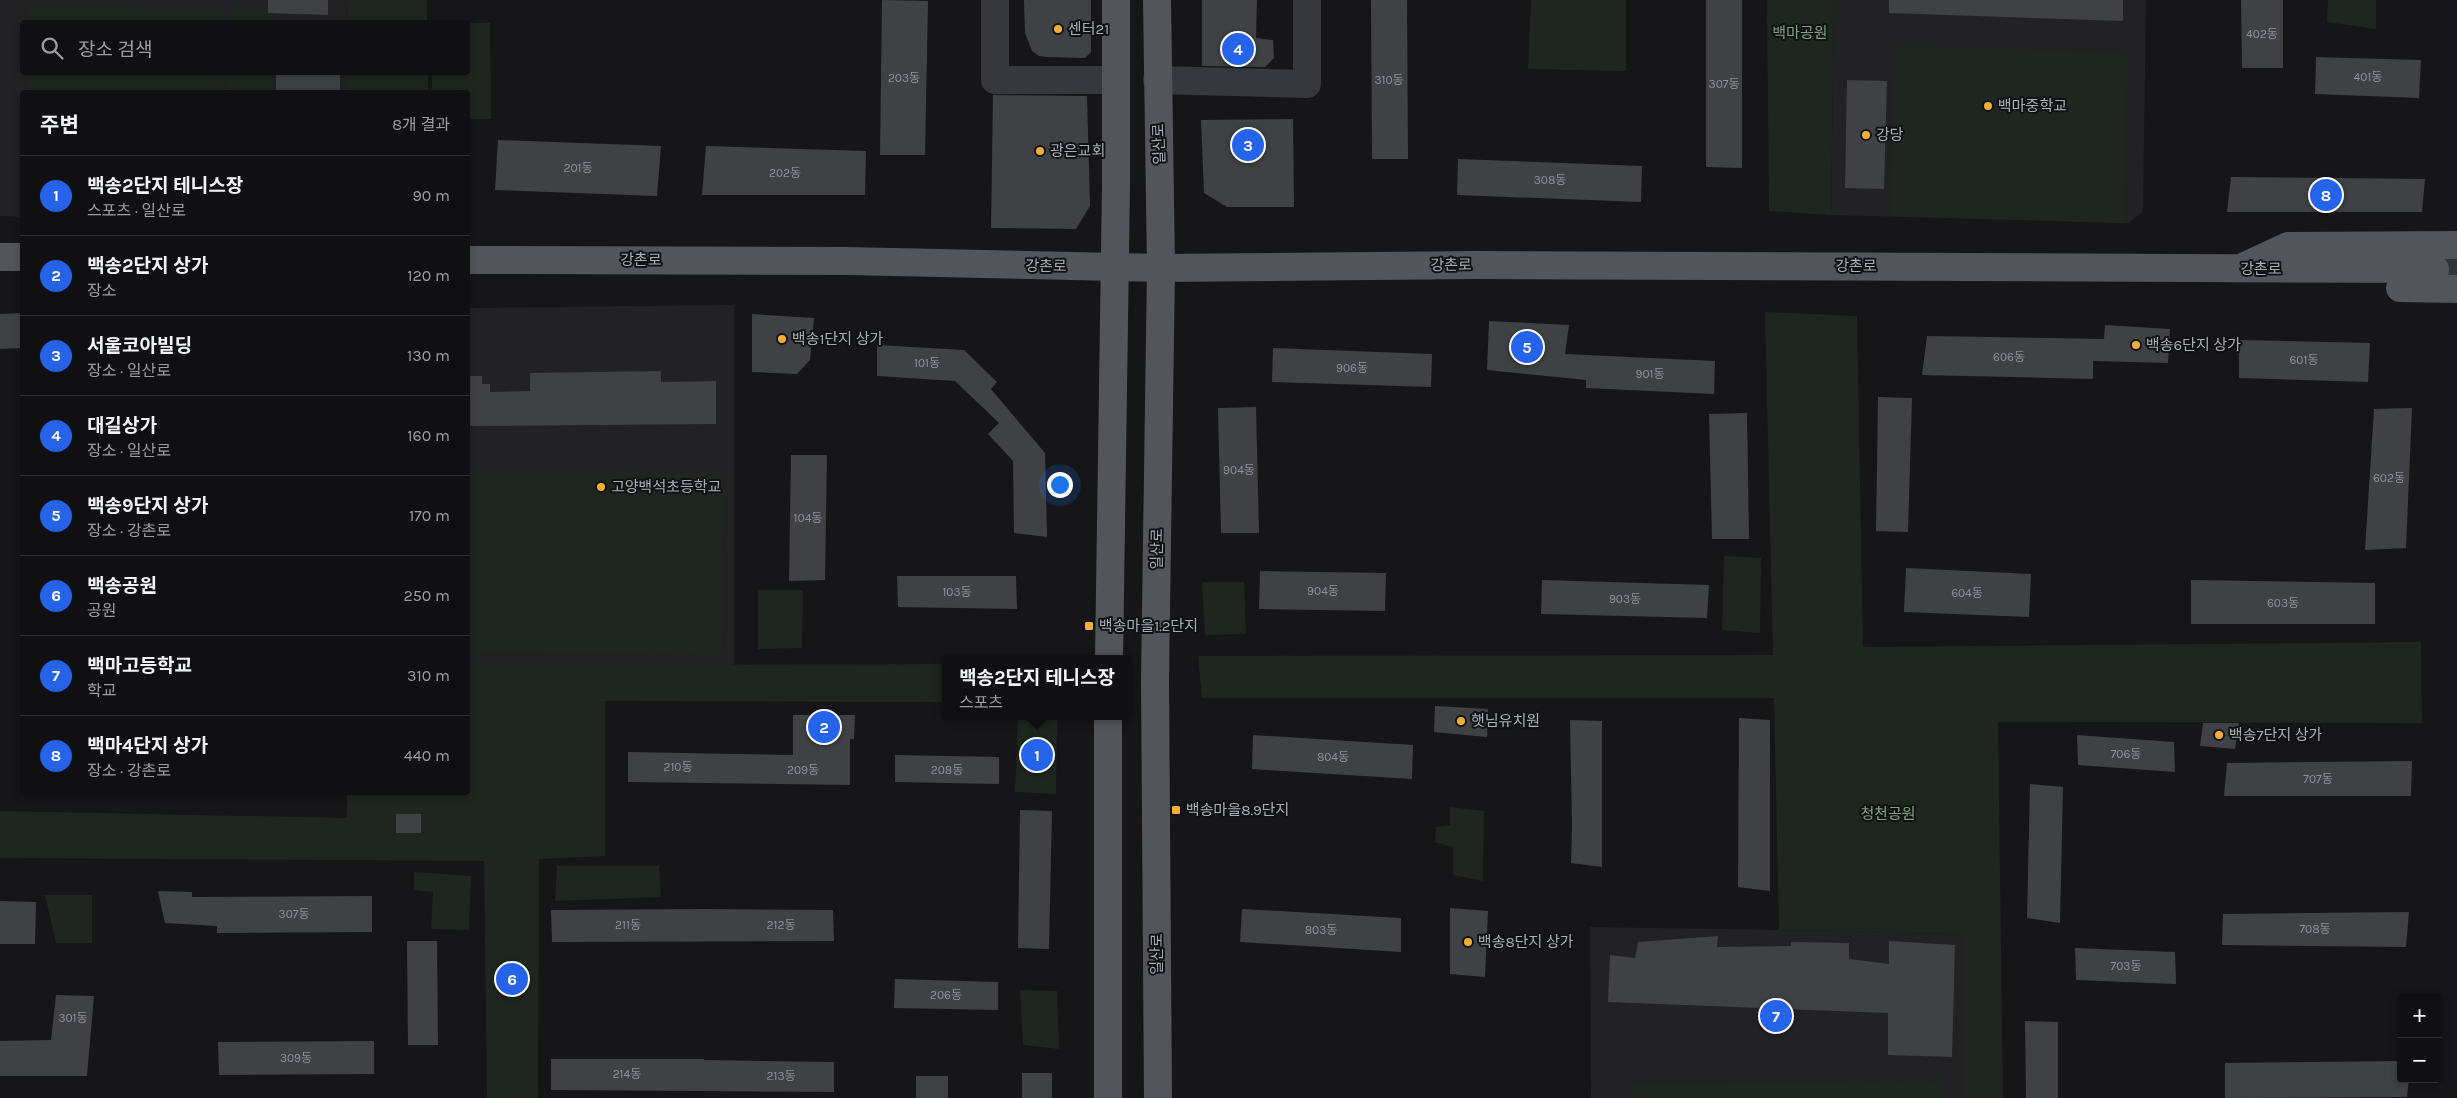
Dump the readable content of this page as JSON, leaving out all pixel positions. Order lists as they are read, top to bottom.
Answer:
{
  "streets": {
    "main road": ["일산로", "강촌로"]
  },
  "crossings": [
    ["일산로", "강촌로"]
  ],
  "parks": ["백마공원", "청천공원"],
  "places": {
    "other": [
      "센터21",
      "백마중학교",
      "강당",
      "광은교회",
      "백송1단지 상가",
      "백송6단지 상가",
      "고양백석초등학교",
      "햇님유치원",
      "백송7단지 상가",
      "백송8단지 상가"
    ],
    "transit": ["백송마을1.2단지", "백송마을8.9단지"]
  },
  "house_numbers": [
    "402동",
    "401동",
    "203동",
    "310동",
    "307동",
    "201동",
    "202동",
    "308동",
    "606동",
    "601동",
    "101동",
    "906동",
    "901동",
    "904동",
    "602동",
    "104동",
    "904동",
    "103동",
    "604동",
    "903동",
    "603동",
    "706동",
    "804동",
    "210동",
    "209동",
    "208동",
    "707동",
    "307동",
    "211동",
    "212동",
    "708동",
    "803동",
    "703동",
    "206동",
    "301동",
    "309동",
    "214동",
    "213동"
  ],
  "page": {
    "search": "장소 검색",
    "pins": [
      "4",
      "3",
      "8",
      "5",
      "2",
      "1",
      "6",
      "7"
    ],
    "heading": ["주변", "8개 결과"],
    "list": [
      {
        "mark": "1",
        "name": "백송2단지 테니스장",
        "note": "스포츠 · 일산로",
        "value": "90 m"
      },
      {
        "mark": "2",
        "name": "백송2단지 상가",
        "note": "장소",
        "value": "120 m"
      },
      {
        "mark": "3",
        "name": "서울코아빌딩",
        "note": "장소 · 일산로",
        "value": "130 m"
      },
      {
        "mark": "4",
        "name": "대길상가",
        "note": "장소 · 일산로",
        "value": "160 m"
      },
      {
        "mark": "5",
        "name": "백송9단지 상가",
        "note": "장소 · 강촌로",
        "value": "170 m"
      },
      {
        "mark": "6",
        "name": "백송공원",
        "note": "공원",
        "value": "250 m"
      },
      {
        "mark": "7",
        "name": "백마고등학교",
        "note": "학교",
        "value": "310 m"
      },
      {
        "mark": "8",
        "name": "백마4단지 상가",
        "note": "장소 · 강촌로",
        "value": "440 m"
      }
    ],
    "popup": ["백송2단지 테니스장", "스포츠"],
    "map_buttons": ["+", "−"]
  }
}
